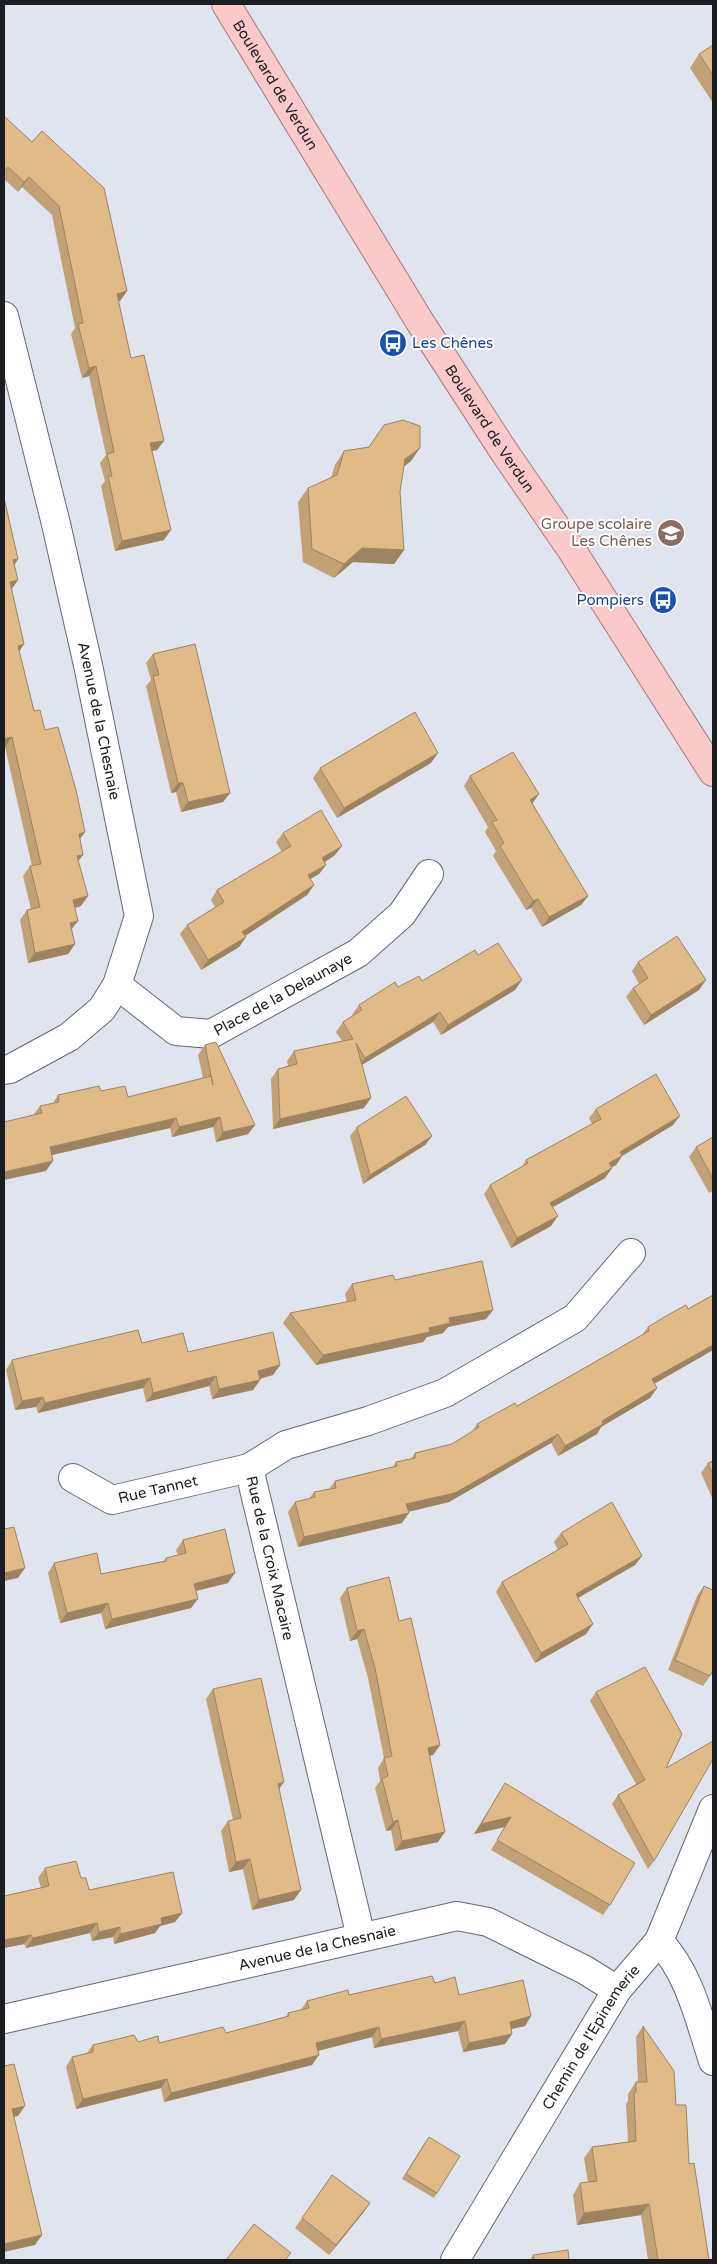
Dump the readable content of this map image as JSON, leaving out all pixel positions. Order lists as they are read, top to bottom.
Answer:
{
  "streets": {
    "main road": ["Boulevard de Verdun"],
    "street": [
      "Avenue de la Chesnaie",
      "Place de la Delaunaye",
      "Rue Tannet",
      "Rue de la Croix Macaire",
      "Chemin de l'Epinemerie"
    ]
  },
  "crossings": [
    ["Avenue de la Chesnaie", "Place de la Delaunaye"],
    ["Avenue de la Chesnaie", "Rue de la Croix Macaire"],
    ["Avenue de la Chesnaie", "Chemin de l'Epinemerie"],
    ["Rue Tannet", "Rue de la Croix Macaire"]
  ],
  "places": {
    "bus stop": ["Les Chênes", "Pompiers"],
    "school or university": ["Groupe scolaire Les Chênes"]
  }
}
